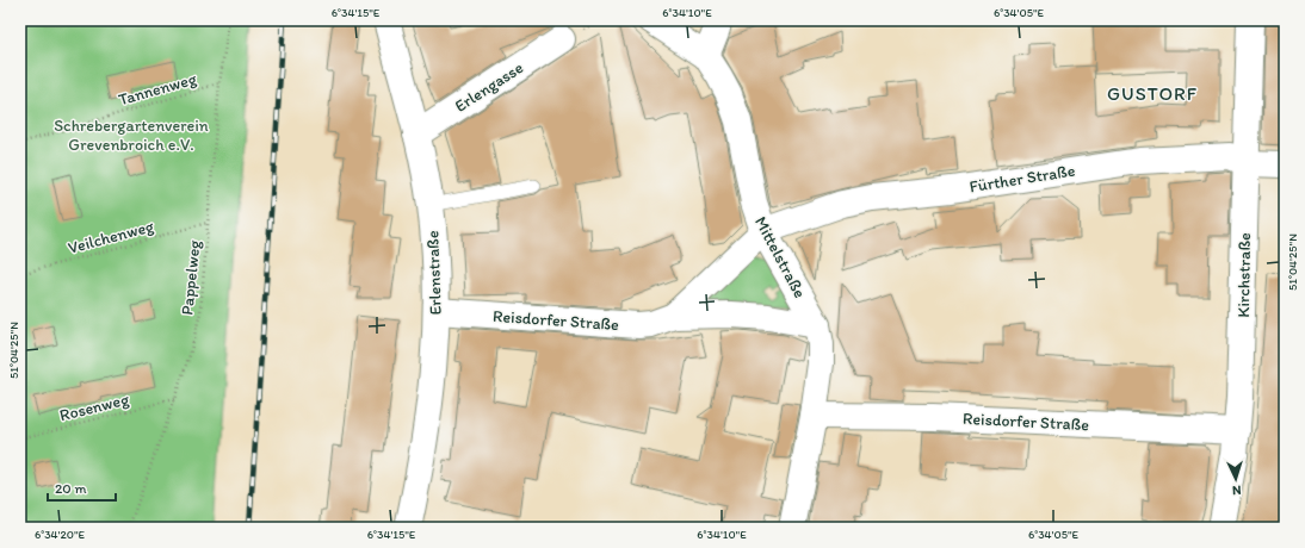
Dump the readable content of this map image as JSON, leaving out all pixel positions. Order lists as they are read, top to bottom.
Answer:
{
  "streets": {
    "street": [
      "Erlengasse",
      "Fürther Straße",
      "Mittelstraße",
      "Erlenstraße",
      "Kirchstraße",
      "Reisdorfer Straße"
    ],
    "path": [
      "Tannenweg",
      "Veilchenweg",
      "Pappelweg",
      "Rosenweg"
    ]
  },
  "crossings": [
    ["Erlengasse", "Erlenstraße"],
    ["Tannenweg", "Pappelweg"],
    ["Fürther Straße", "Mittelstraße"],
    ["Fürther Straße", "Kirchstraße"],
    ["Fürther Straße", "Reisdorfer Straße"],
    ["Veilchenweg", "Pappelweg"],
    ["Mittelstraße", "Reisdorfer Straße"],
    ["Erlenstraße", "Reisdorfer Straße"],
    ["Kirchstraße", "Reisdorfer Straße"],
    ["Pappelweg", "Rosenweg"]
  ],
  "districts": ["GUSTORF"],
  "parks": ["Schrebergartenverein Grevenbroich e.V."],
  "scale_bar": "20 m",
  "north": "bottom",
  "coordinates": [
    "6°34'15\"E",
    "6°34'10\"E",
    "6°34'05\"E",
    "51°04'25\"N",
    "6°34'20\"E"
  ]
}
